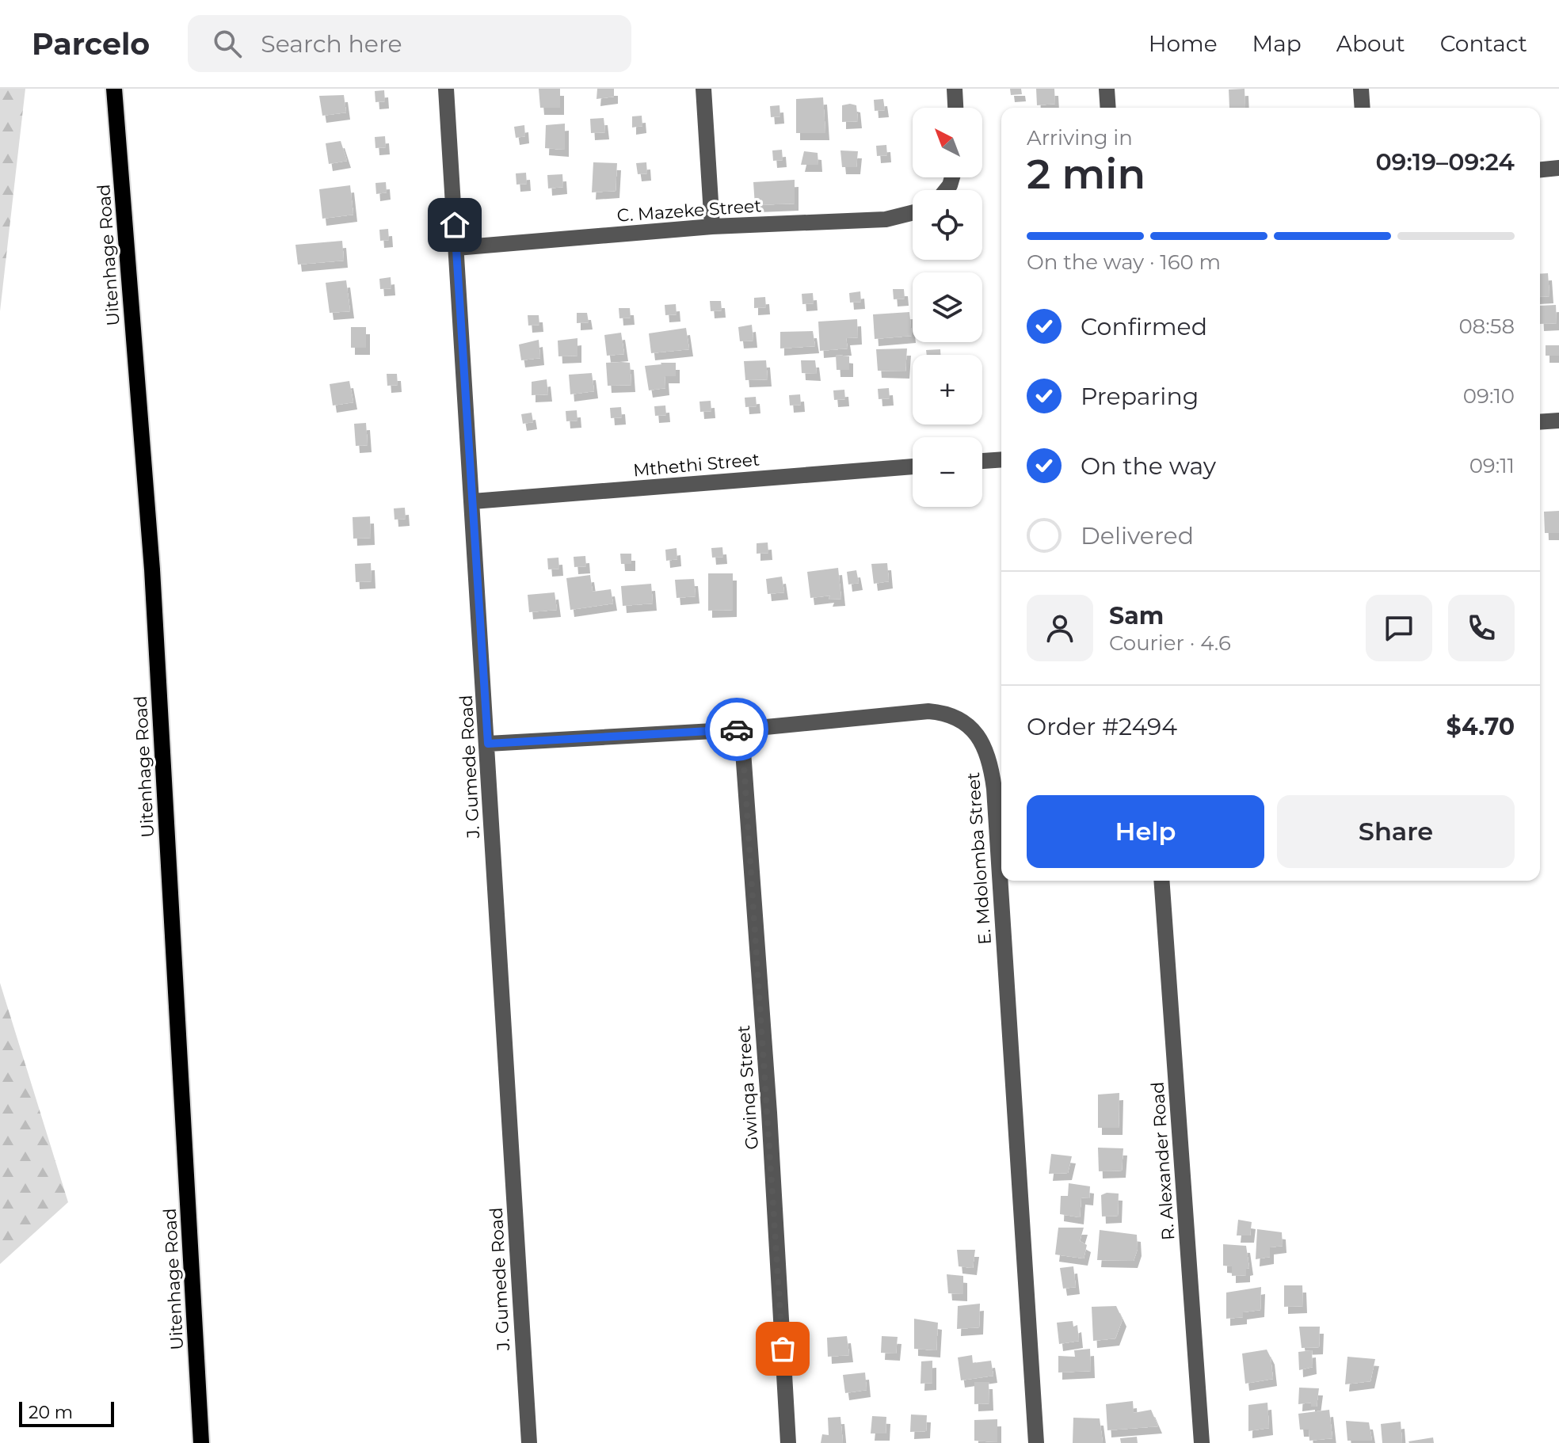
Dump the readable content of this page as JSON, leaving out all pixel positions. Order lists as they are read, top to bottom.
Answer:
{
  "streets": {
    "main road": ["Uitenhage Road"],
    "street": [
      "C. Mazeke Street",
      "Mthethi Street",
      "J. Gumede Road",
      "E. Mdolomba Street",
      "Gwinqa Street",
      "R. Alexander Road"
    ]
  },
  "crossings": [
    ["C. Mazeke Street", "J. Gumede Road"],
    ["Mthethi Street", "J. Gumede Road"],
    ["J. Gumede Road", "E. Mdolomba Street"],
    ["E. Mdolomba Street", "Gwinqa Street"]
  ],
  "scale_bar": "20 m",
  "north": "top left",
  "page": {
    "header": "Parcelo",
    "search": "Search here",
    "nav": [
      "Home",
      "Map",
      "About",
      "Contact"
    ],
    "map_buttons": ["+", "−"],
    "heading": ["2 min", "Arriving in", "09:19–09:24"],
    "panel": [
      "Sam",
      "Courier · 4.6",
      "Order #2494",
      "$4.70"
    ],
    "bar": "On the way · 160 m",
    "list": [
      ["Confirmed", "08:58"],
      ["Preparing", "09:10"],
      ["On the way", "09:11"],
      "Delivered"
    ],
    "buttons": ["Help", "Share"],
    "scale": "20 m"
  }
}
